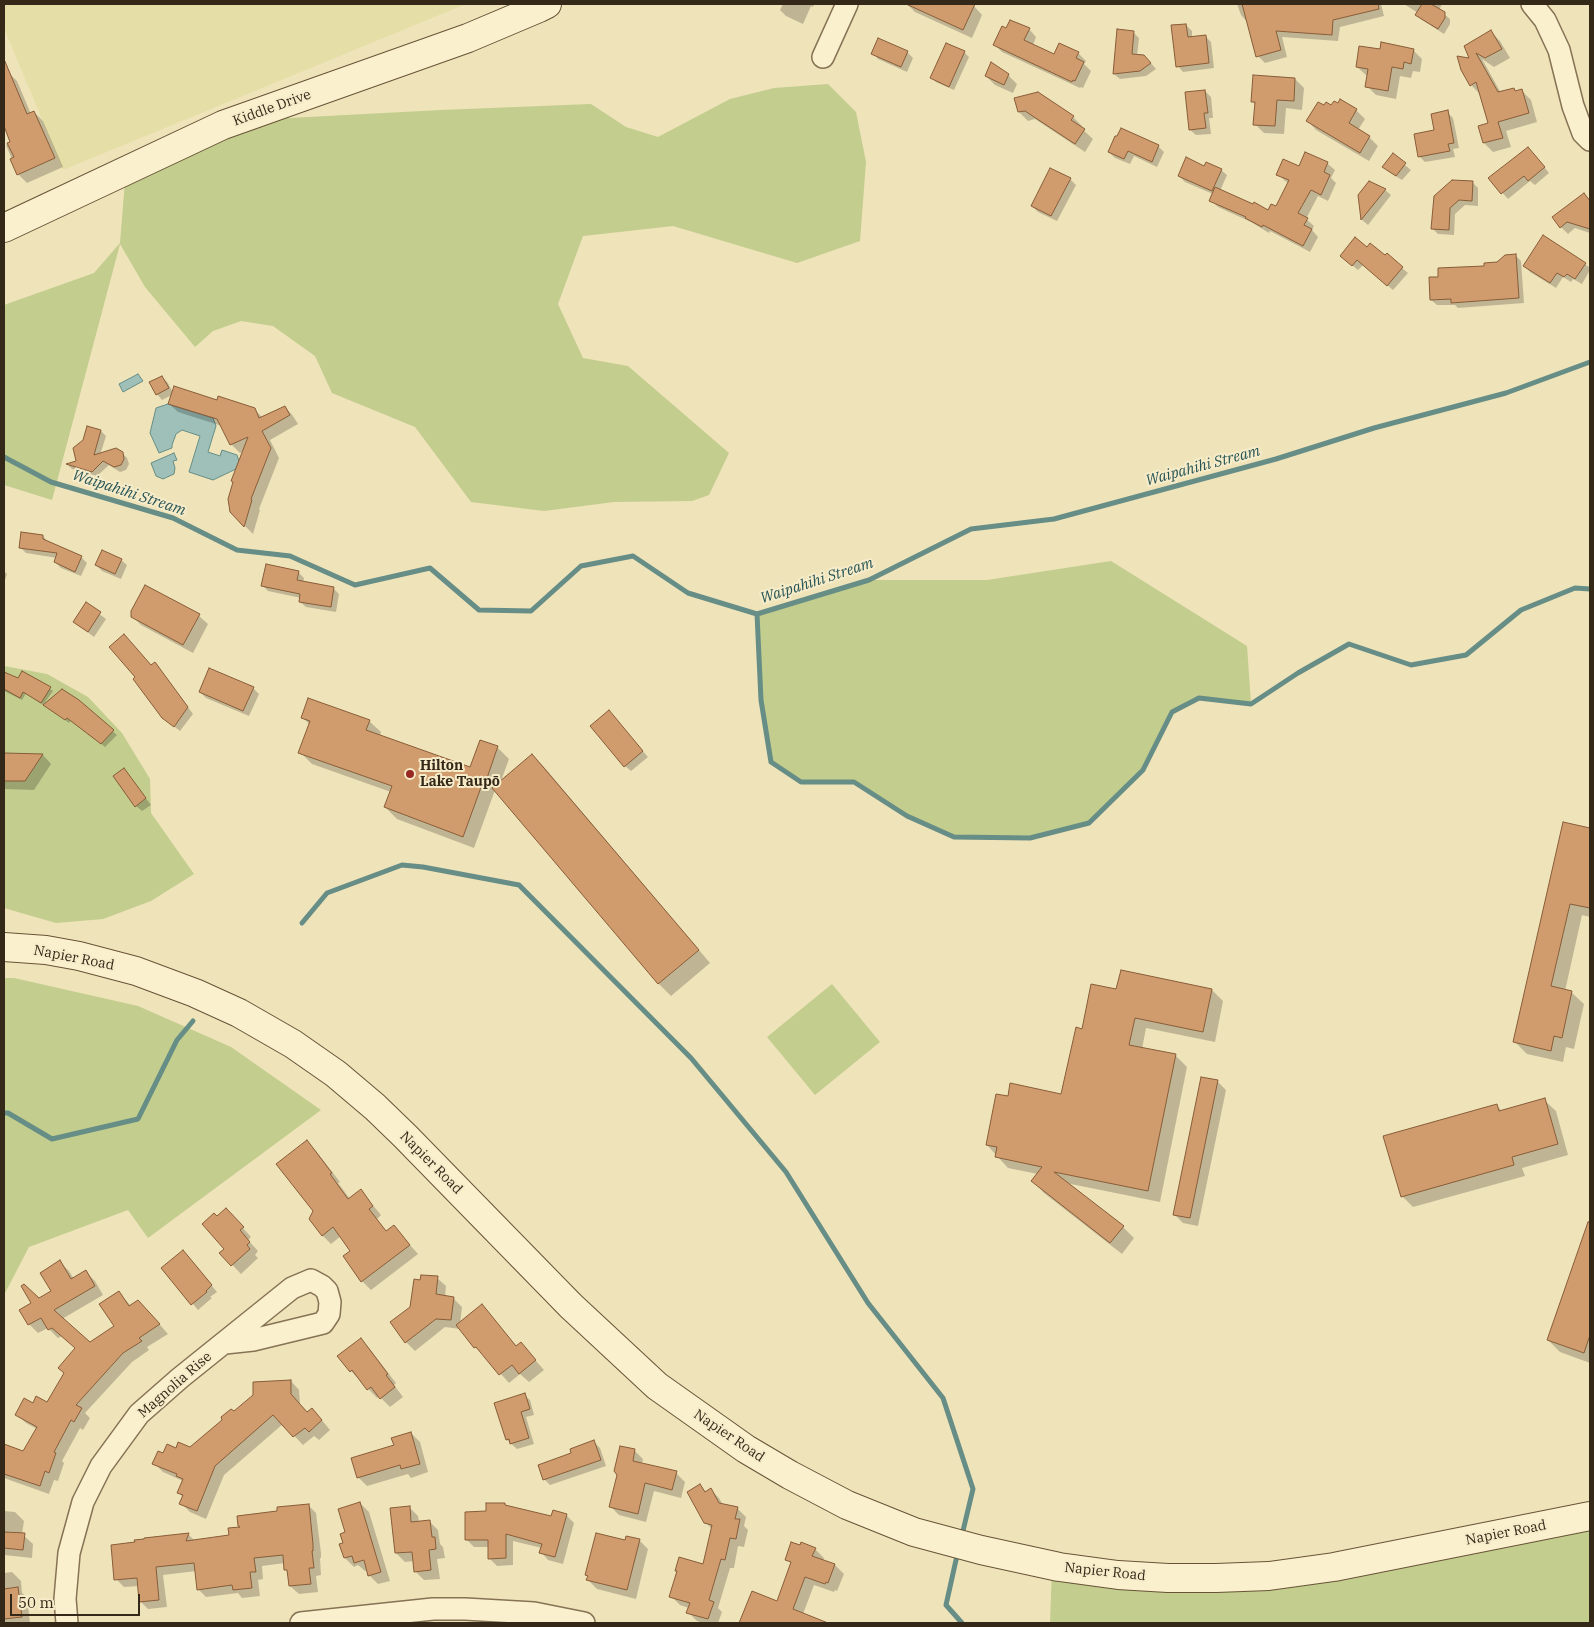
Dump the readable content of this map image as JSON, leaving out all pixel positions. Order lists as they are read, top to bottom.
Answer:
{
  "streets": {
    "main road": ["Kiddle Drive", "Napier Road"],
    "street": ["Magnolia Rise"]
  },
  "water": ["Waipahihi Stream"],
  "places": ["Hilton Lake Taupō"],
  "scale_bar": "50 m"
}
